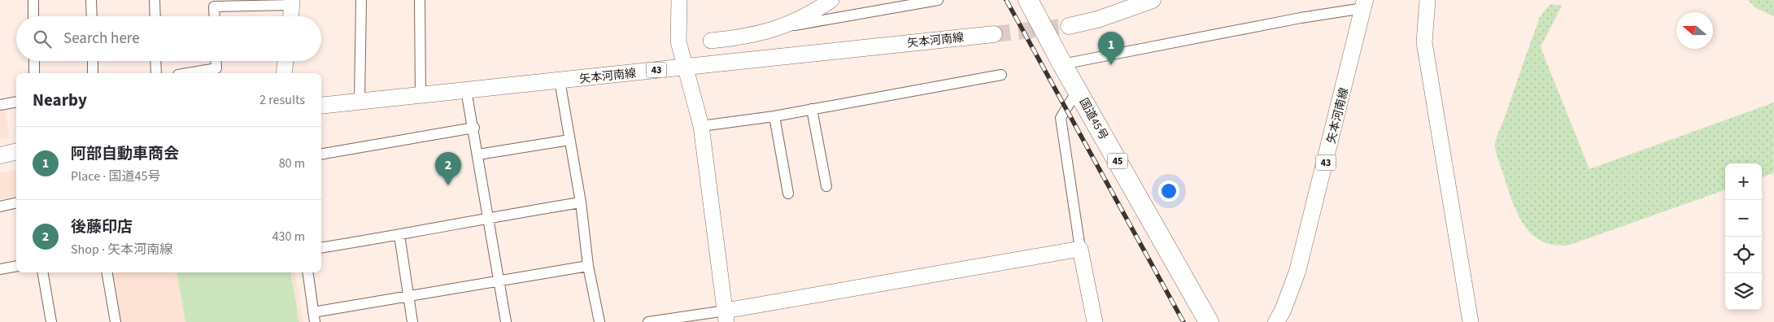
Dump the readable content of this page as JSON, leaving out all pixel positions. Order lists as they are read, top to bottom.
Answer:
{
  "streets": {
    "highway": ["国道45号", "45"],
    "main road": ["矢本河南線", "43"]
  },
  "north": "left",
  "page": {
    "search": "Search here",
    "pins": ["1", "2"],
    "heading": ["Nearby", "2 results"],
    "list": [
      {
        "mark": "1",
        "name": "阿部自動車商会",
        "note": "Place · 国道45号",
        "value": "80 m"
      },
      {
        "mark": "2",
        "name": "後藤印店",
        "note": "Shop · 矢本河南線",
        "value": "430 m"
      }
    ],
    "map_buttons": ["+", "−"]
  }
}
